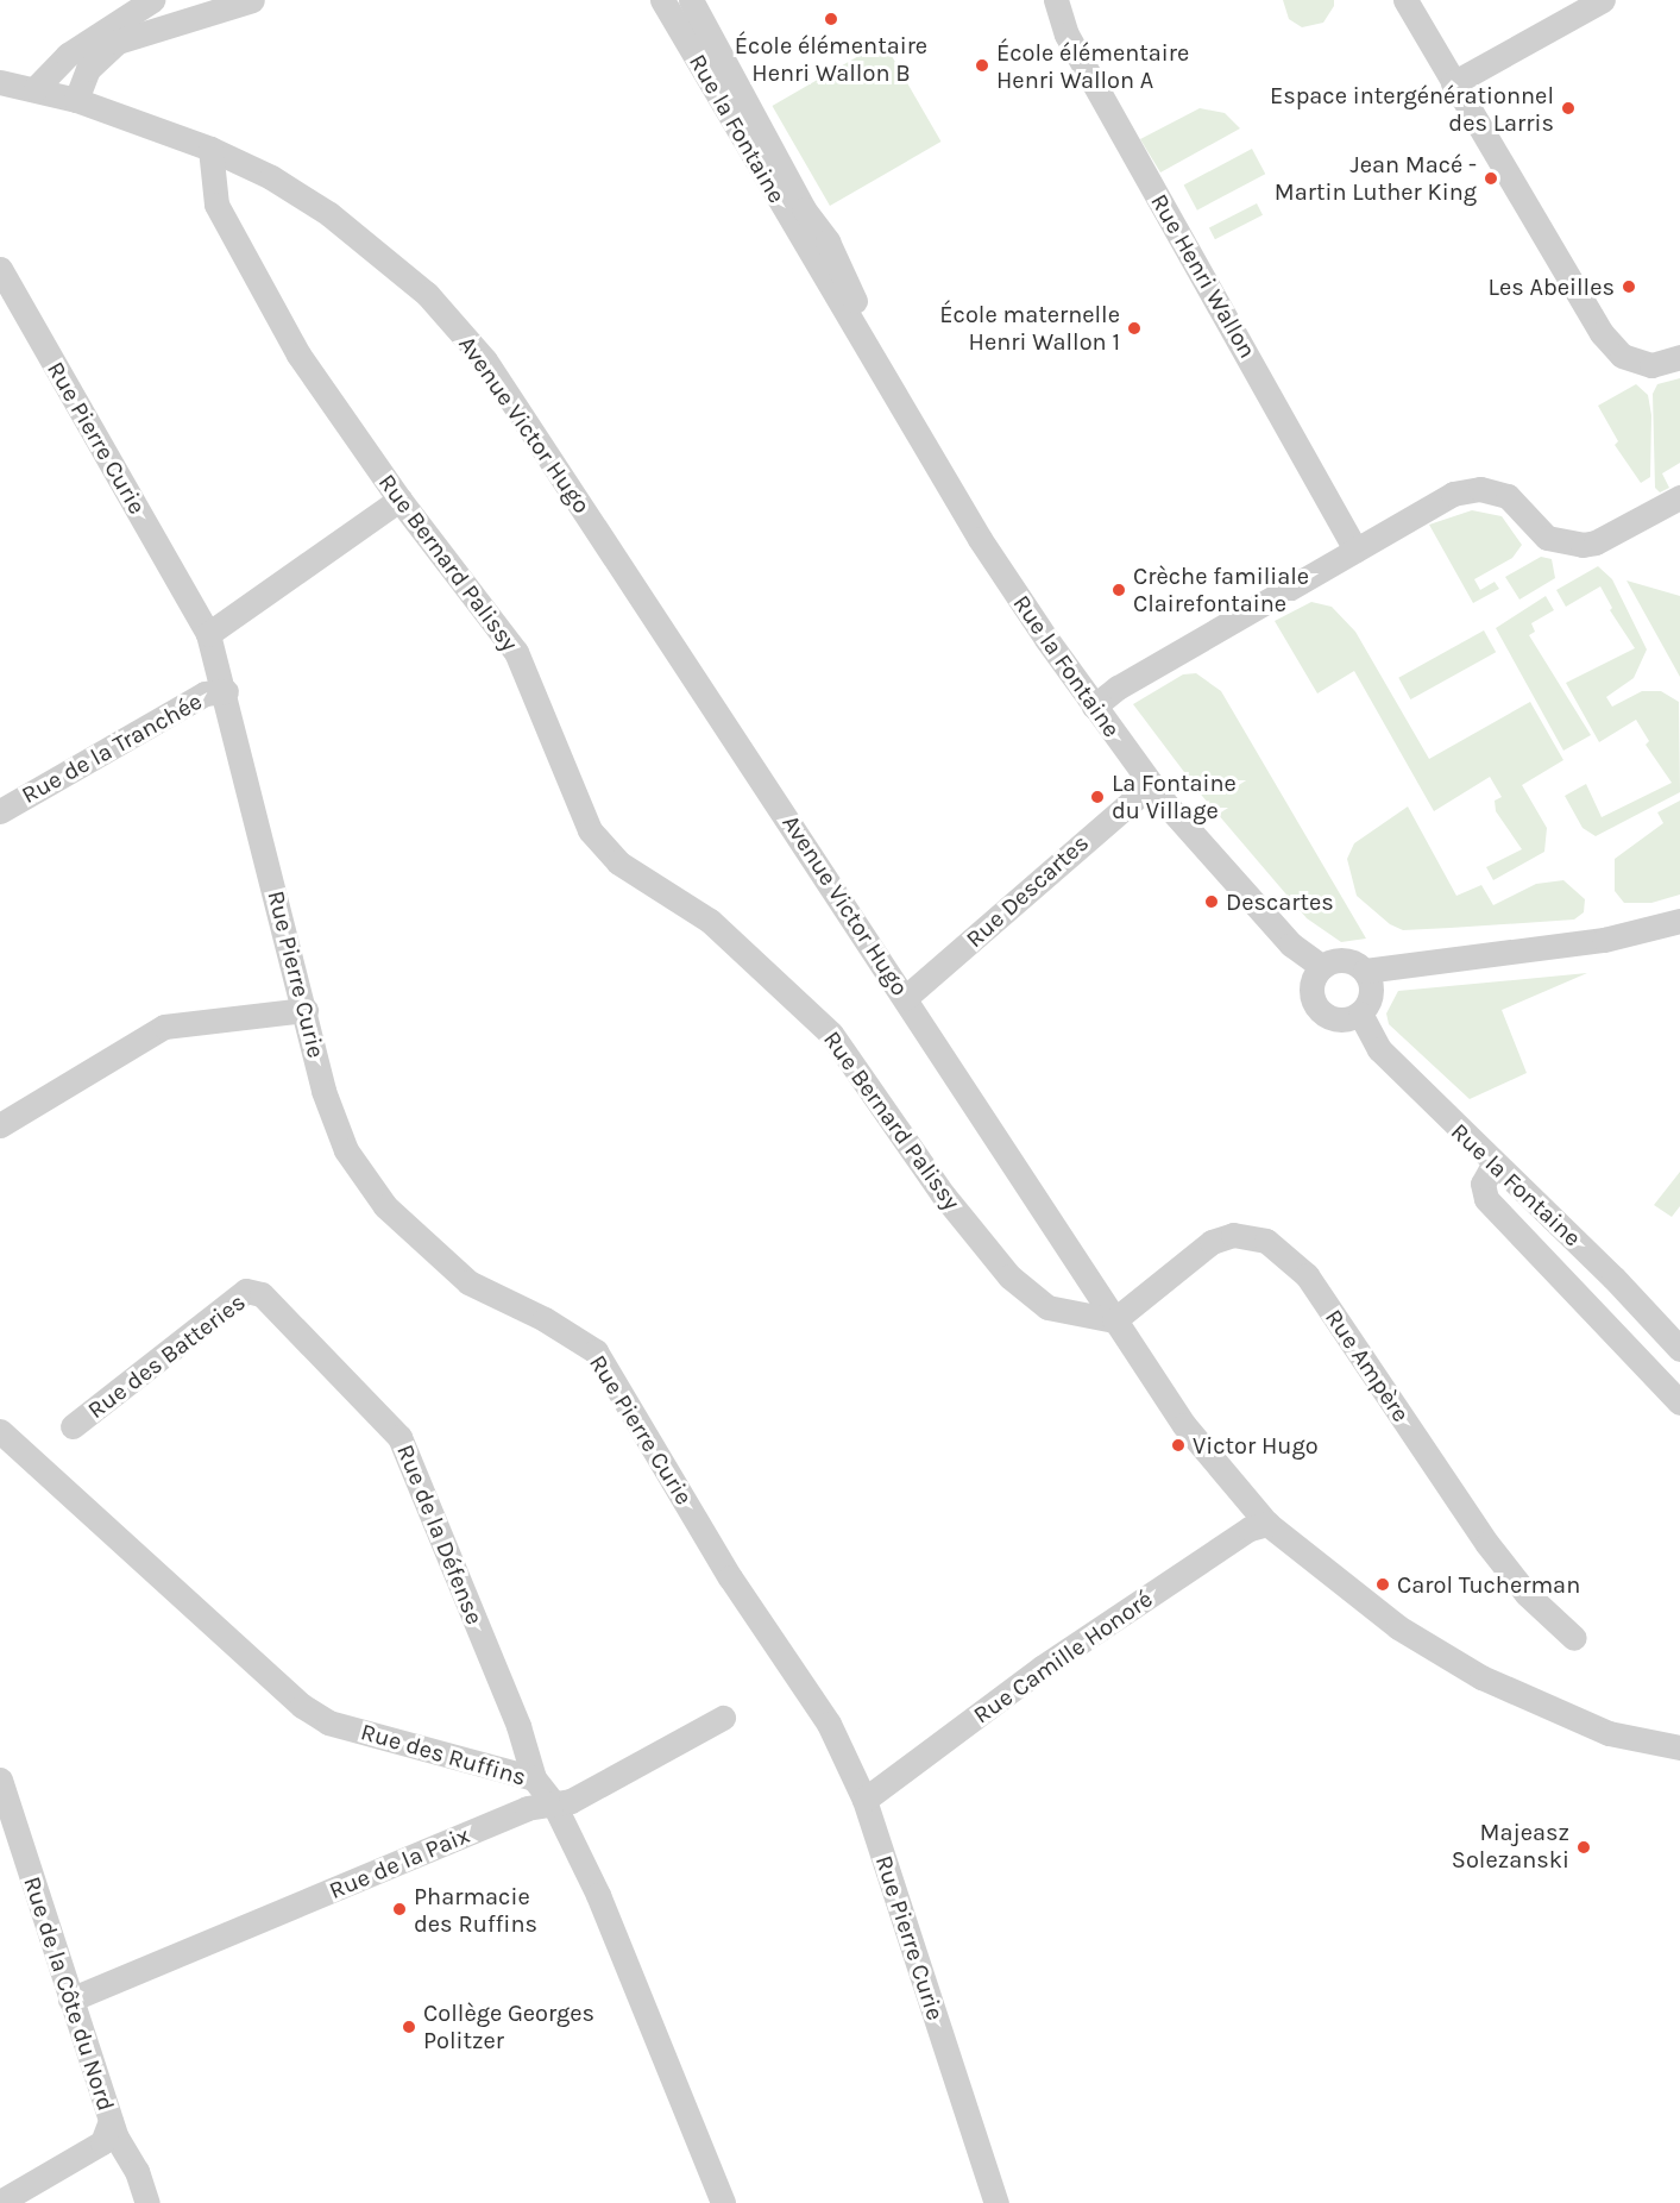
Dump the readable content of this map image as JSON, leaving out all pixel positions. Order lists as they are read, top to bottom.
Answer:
{
  "streets": {
    "street": [
      "Rue la Fontaine",
      "Rue Henri Wallon",
      "Avenue Victor Hugo",
      "Rue Pierre Curie",
      "Rue Bernard Palissy",
      "Rue de la Tranchée",
      "Rue Descartes",
      "Rue des Batteries",
      "Rue Ampère",
      "Rue de la Défense",
      "Rue Camille Honoré",
      "Rue des Ruffins",
      "Rue de la Paix",
      "Rue de la Côte du Nord"
    ]
  },
  "crossings": [
    ["Rue la Fontaine", "Rue Descartes"],
    ["Avenue Victor Hugo", "Rue Bernard Palissy"],
    ["Avenue Victor Hugo", "Rue Descartes"],
    ["Avenue Victor Hugo", "Rue Ampère"],
    ["Avenue Victor Hugo", "Rue Camille Honoré"],
    ["Rue Pierre Curie", "Rue de la Tranchée"],
    ["Rue Pierre Curie", "Rue Camille Honoré"],
    ["Rue Bernard Palissy", "Rue Ampère"],
    ["Rue des Batteries", "Rue de la Défense"],
    ["Rue de la Défense", "Rue des Ruffins"],
    ["Rue des Ruffins", "Rue de la Paix"],
    ["Rue de la Paix", "Rue de la Côte du Nord"]
  ],
  "places": [
    "École élémentaire Henri Wallon B",
    "École élémentaire Henri Wallon A",
    "Espace intergénérationnel des Larris",
    "Jean Macé - Martin Luther King",
    "Les Abeilles",
    "École maternelle Henri Wallon 1",
    "Crèche familiale Clairefontaine",
    "La Fontaine du Village",
    "Descartes",
    "Victor Hugo",
    "Carol Tucherman",
    "Majeasz Solezanski",
    "Pharmacie des Ruffins",
    "Collège Georges Politzer"
  ]
}
